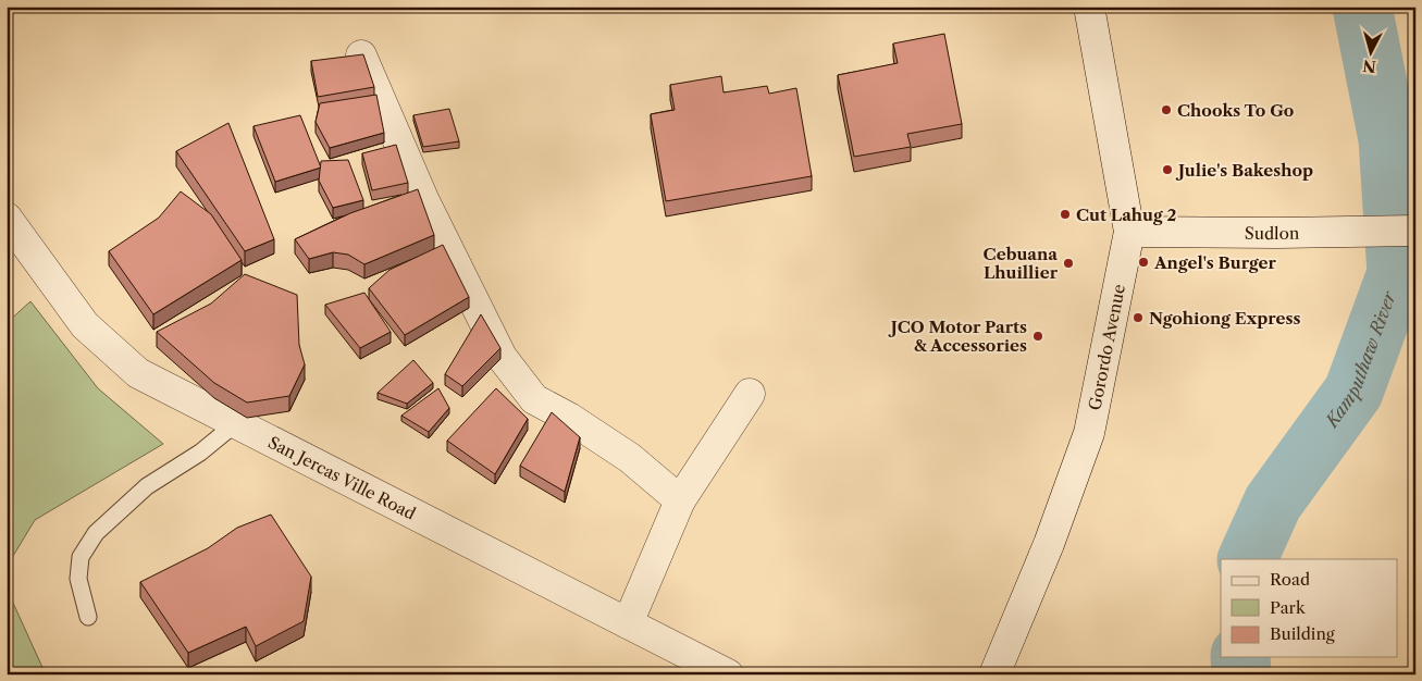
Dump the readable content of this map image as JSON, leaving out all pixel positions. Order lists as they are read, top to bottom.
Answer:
{
  "streets": {
    "street": ["Sudlon", "Gorordo Avenue", "San Jercas Ville Road"]
  },
  "crossings": [
    ["Sudlon", "Gorordo Avenue"]
  ],
  "water": ["Kamputhaw River"],
  "places": [
    "Chooks To Go",
    "Julie's Bakeshop",
    "Cut Lahug 2",
    "Angel's Burger",
    "Cebuana Lhuillier",
    "Ngohiong Express",
    "JCO Motor Parts & Accessories"
  ],
  "legend": ["Road", "Park", "Building"],
  "north": "bottom"
}
